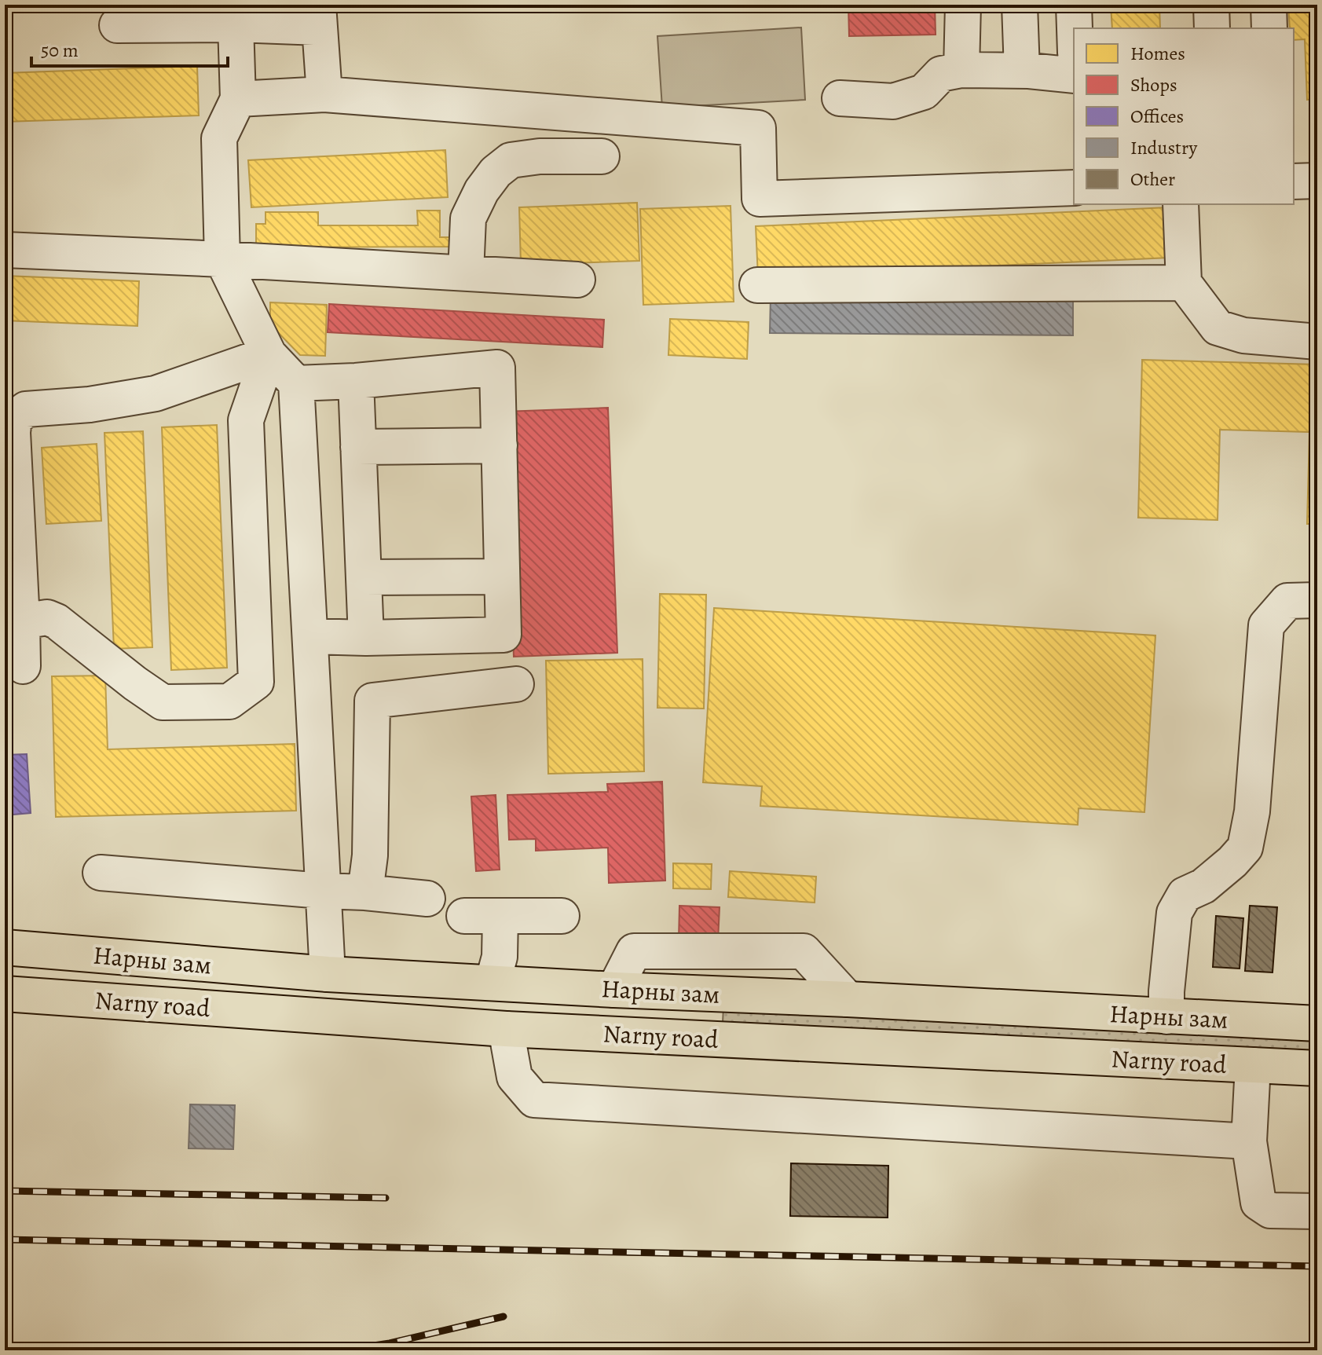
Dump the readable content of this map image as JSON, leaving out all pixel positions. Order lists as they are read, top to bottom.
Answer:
{
  "streets": {
    "main road": ["Нарны зам", "Narny road"]
  },
  "legend": [
    "Homes",
    "Shops",
    "Offices",
    "Industry",
    "Other"
  ],
  "scale_bar": "50 m"
}
